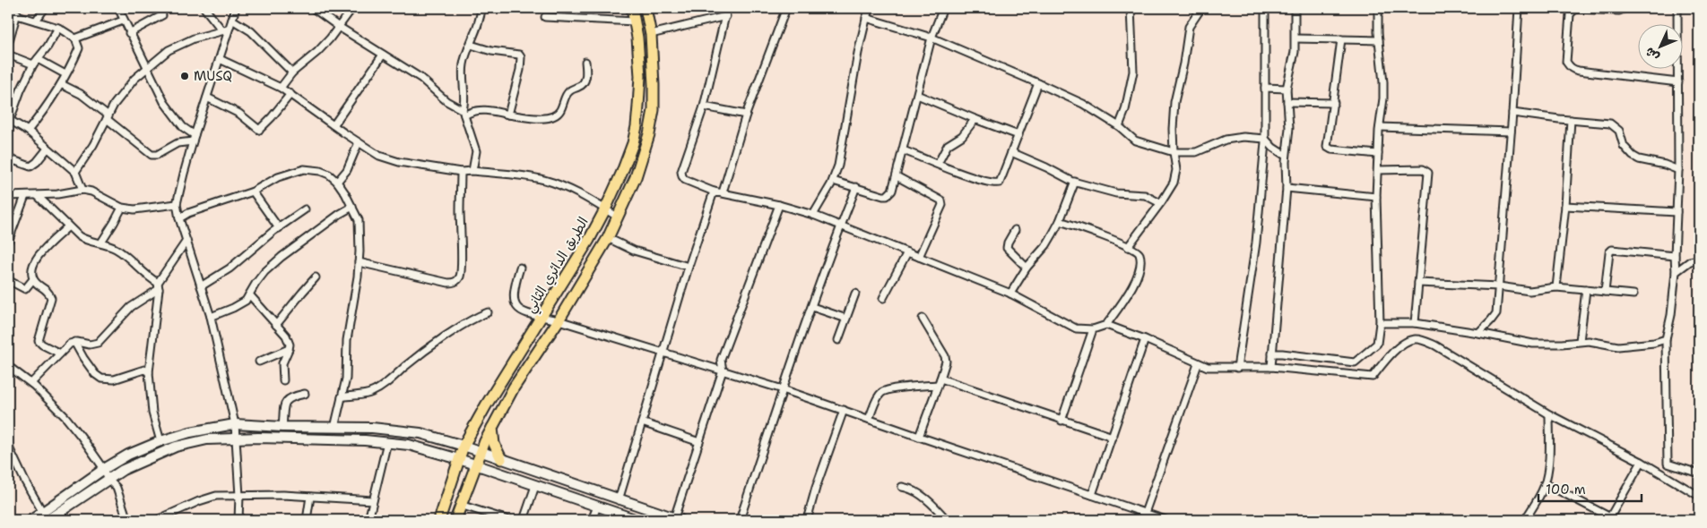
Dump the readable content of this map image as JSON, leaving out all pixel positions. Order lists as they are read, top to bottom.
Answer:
{
  "streets": {
    "main road": ["الطريق الدائري الثاني"]
  },
  "places": ["MUSQ"],
  "scale_bar": "100 m",
  "north": "bottom left"
}
